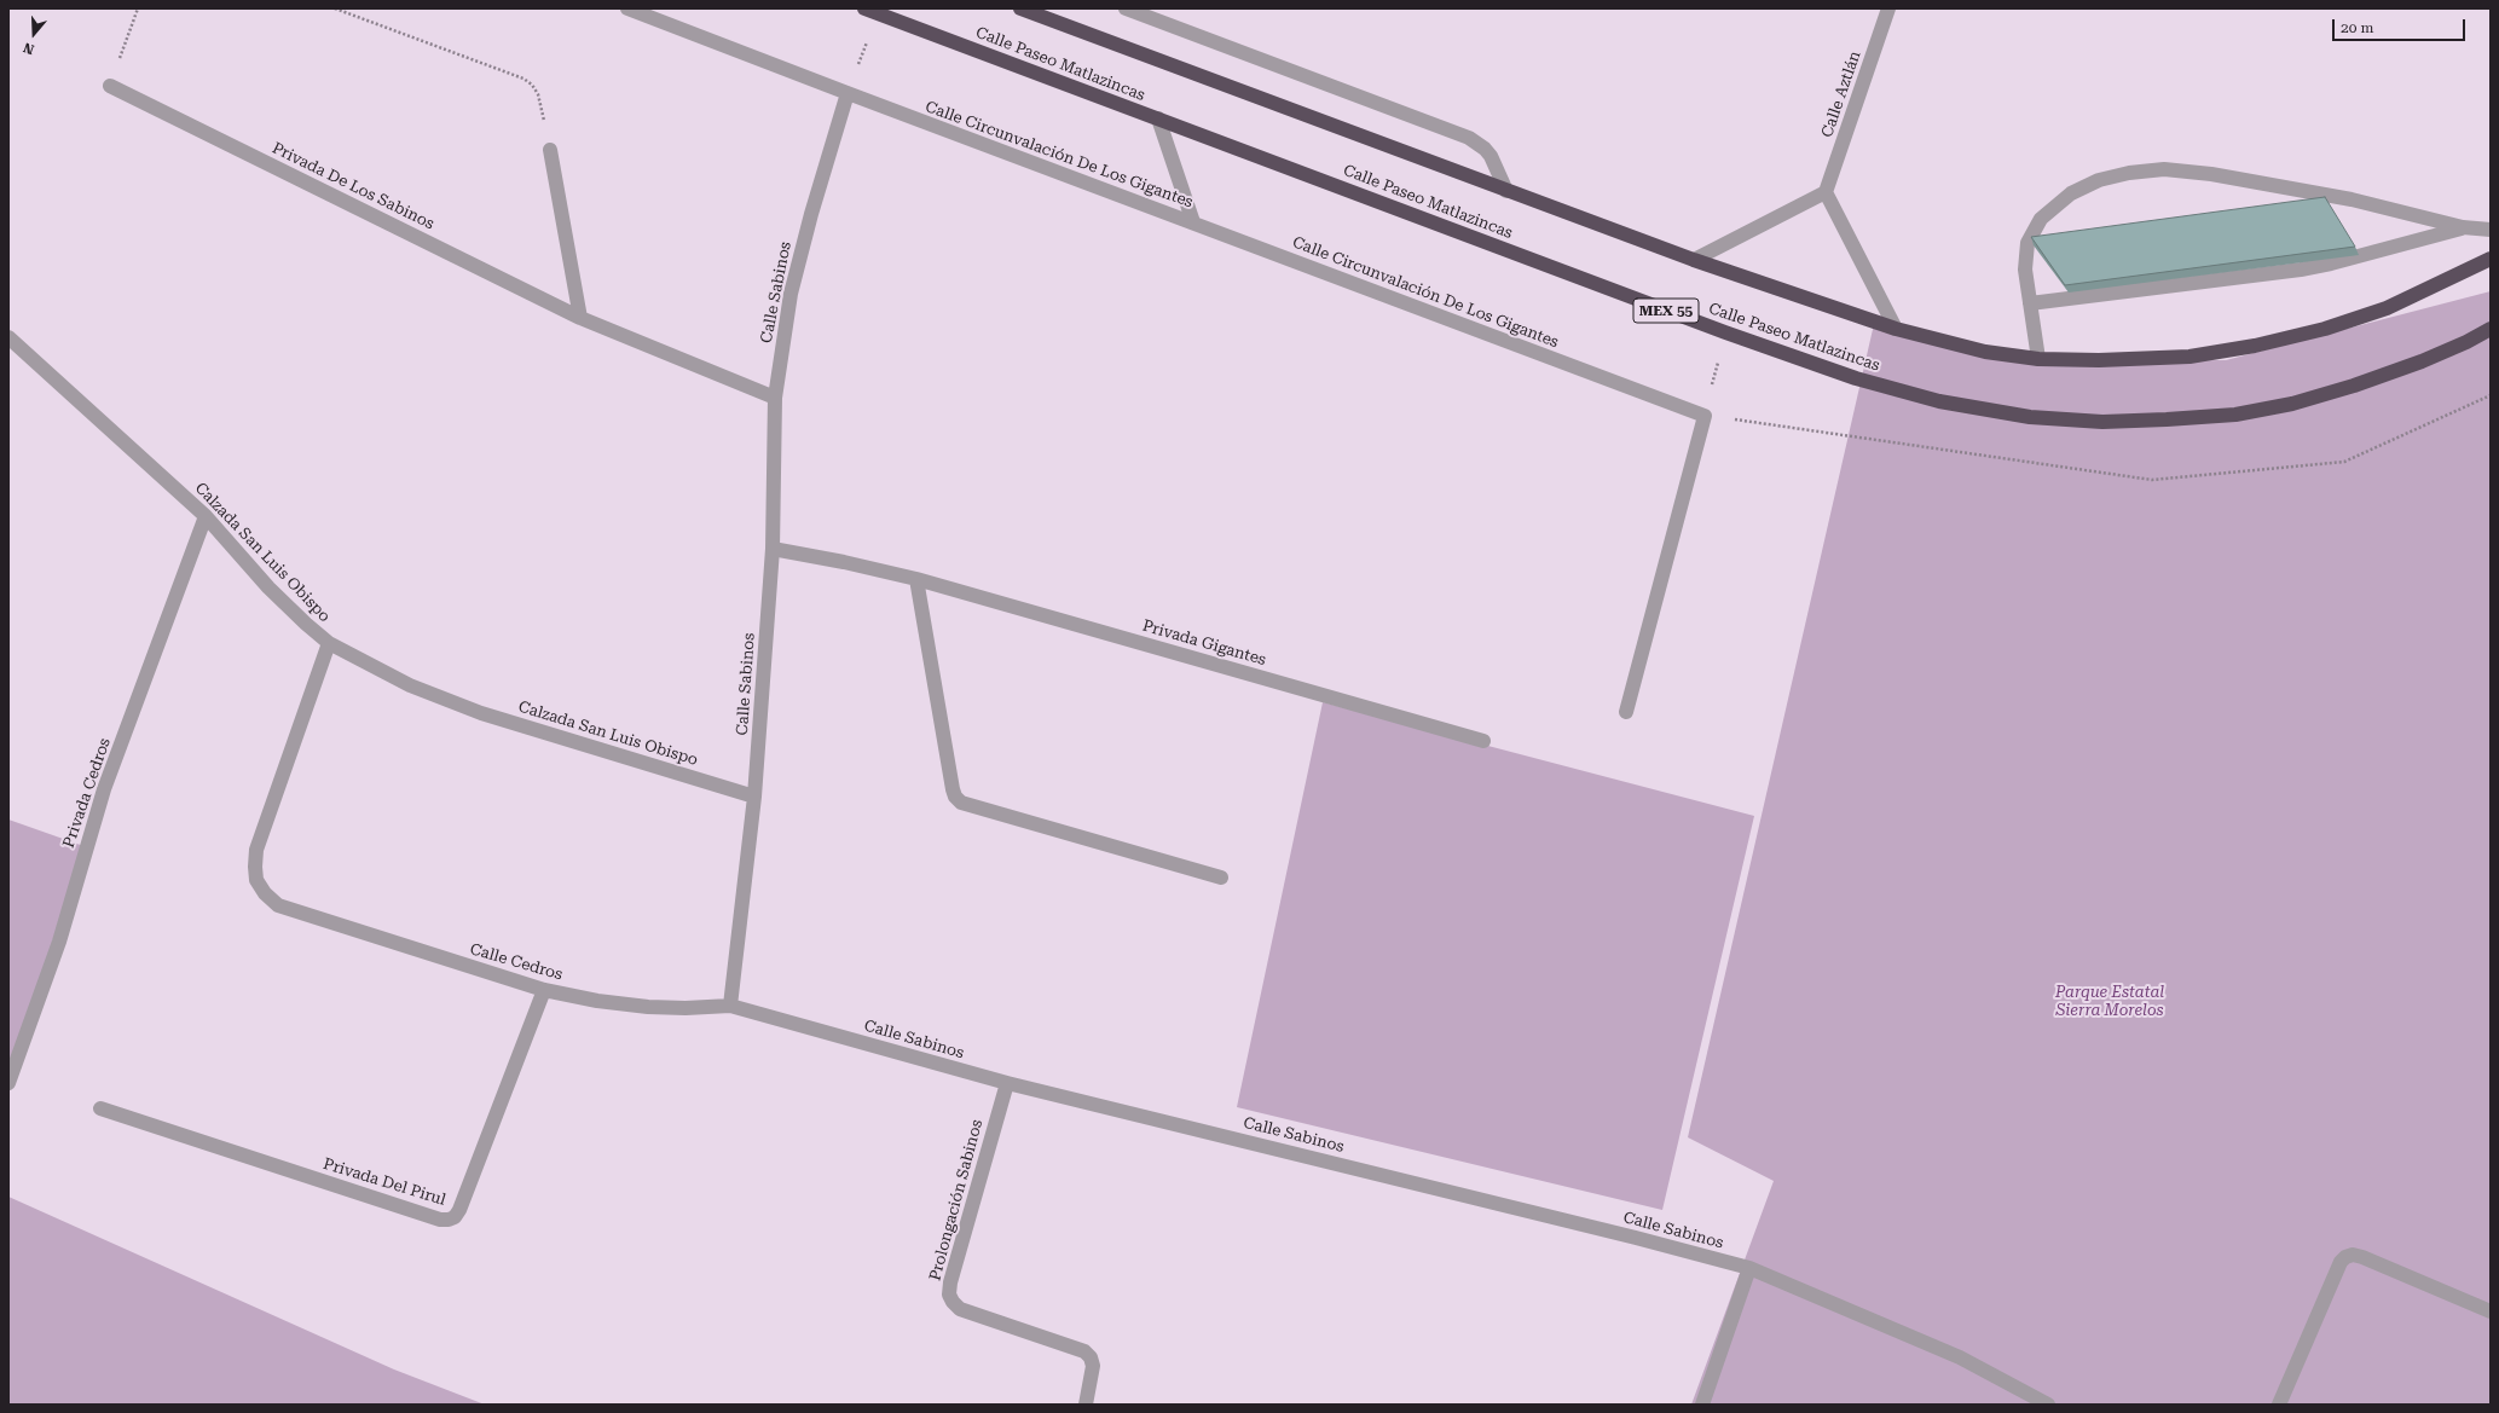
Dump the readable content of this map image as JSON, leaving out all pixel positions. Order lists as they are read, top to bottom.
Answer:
{
  "streets": {
    "highway": ["Calle Paseo Matlazincas", "MEX 55"],
    "street": [
      "Calle Aztlán",
      "Calle Circunvalación De Los Gigantes",
      "Privada De Los Sabinos",
      "Calle Sabinos",
      "Calzada San Luis Obispo",
      "Privada Gigantes",
      "Privada Cedros",
      "Calle Cedros",
      "Privada Del Pirul",
      "Prolongación Sabinos"
    ]
  },
  "crossings": [
    ["Calle Circunvalación De Los Gigantes", "Calle Sabinos"],
    ["Privada De Los Sabinos", "Calle Sabinos"],
    ["Calle Sabinos", "Calzada San Luis Obispo"],
    ["Calle Sabinos", "Privada Gigantes"],
    ["Calle Sabinos", "Calle Cedros"],
    ["Calle Sabinos", "Prolongación Sabinos"],
    ["Calzada San Luis Obispo", "Privada Cedros"],
    ["Calzada San Luis Obispo", "Calle Cedros"],
    ["Calle Cedros", "Privada Del Pirul"]
  ],
  "parks": ["Parque Estatal Sierra Morelos"],
  "scale_bar": "20 m",
  "north": "bottom"
}
